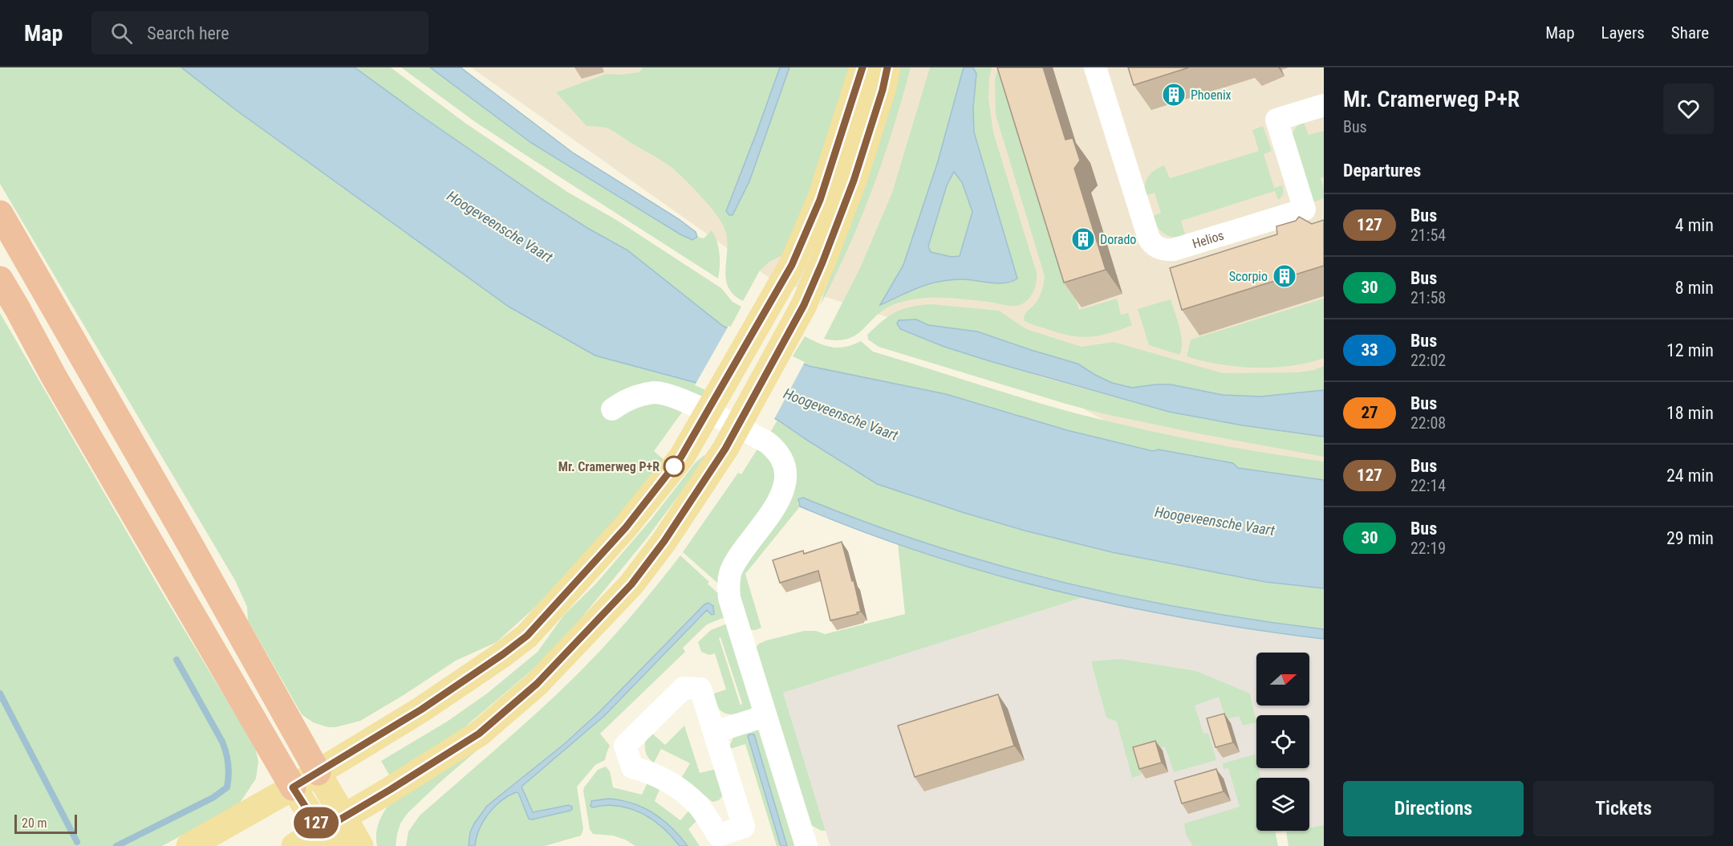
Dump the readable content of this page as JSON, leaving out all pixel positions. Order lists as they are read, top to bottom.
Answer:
{
  "streets": {
    "street": ["Helios"]
  },
  "water": ["Hoogeveensche Vaart"],
  "places": {
    "building": ["Phoenix", "Dorado", "Scorpio"],
    "other": ["Mr. Cramerweg P+R"]
  },
  "lines": ["bus line 127"],
  "scale_bar": "20 m",
  "north": "right",
  "page": {
    "header": "Map",
    "search": "Search here",
    "nav": ["Map", "Layers", "Share"],
    "on_map": "127",
    "heading": [
      ["Mr. Cramerweg P+R", "Bus"],
      "Departures"
    ],
    "list": [
      {
        "mark": "127",
        "name": "Bus",
        "note": "21:54",
        "value": "4 min"
      },
      {
        "mark": "30",
        "name": "Bus",
        "note": "21:58",
        "value": "8 min"
      },
      {
        "mark": "33",
        "name": "Bus",
        "note": "22:02",
        "value": "12 min"
      },
      {
        "mark": "27",
        "name": "Bus",
        "note": "22:08",
        "value": "18 min"
      },
      {
        "mark": "127",
        "name": "Bus",
        "note": "22:14",
        "value": "24 min"
      },
      {
        "mark": "30",
        "name": "Bus",
        "note": "22:19",
        "value": "29 min"
      }
    ],
    "buttons": ["Directions", "Tickets"],
    "scale": "20 m"
  }
}
